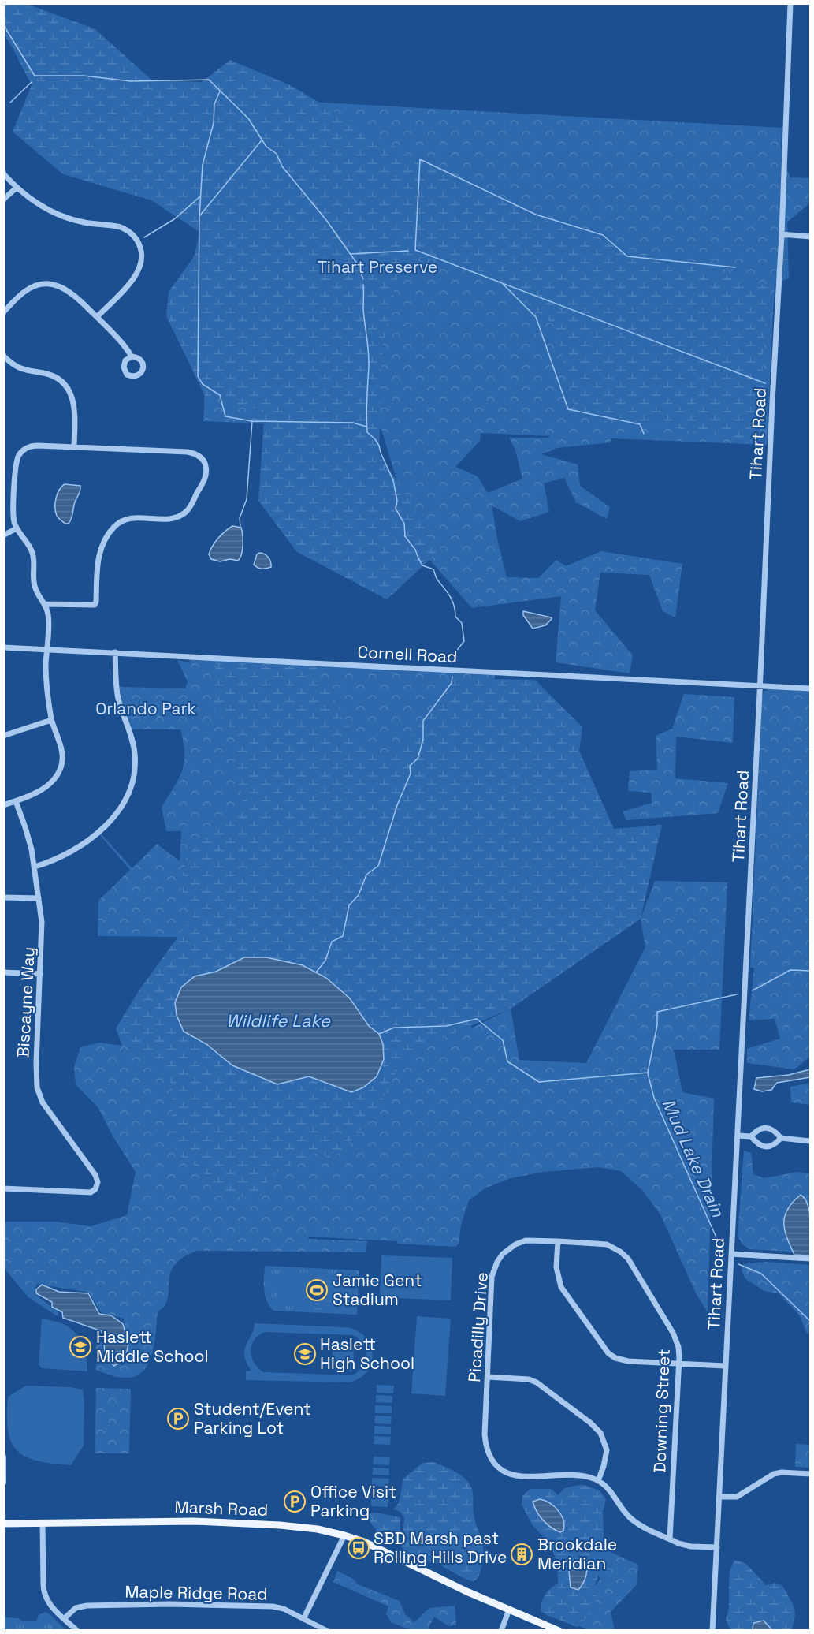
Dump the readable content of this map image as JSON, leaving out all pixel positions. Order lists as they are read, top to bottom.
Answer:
{
  "streets": {
    "main road": ["Marsh Road"],
    "street": [
      "Tihart Road",
      "Cornell Road",
      "Biscayne Way",
      "Picadilly Drive",
      "Downing Street",
      "Maple Ridge Road"
    ]
  },
  "crossings": [
    ["Tihart Road", "Cornell Road"],
    ["Picadilly Drive", "Downing Street"]
  ],
  "water": ["Wildlife Lake", "Mud Lake Drain"],
  "parks": ["Tihart Preserve", "Orlando Park"],
  "places": {
    "sports": ["Jamie Gent Stadium"],
    "school or university": ["Haslett Middle School", "Haslett High School"],
    "parking": ["Student/Event Parking Lot", "Office Visit Parking"],
    "bus stop": ["SBD Marsh past Rolling Hills Drive"],
    "building": ["Brookdale Meridian"]
  }
}
